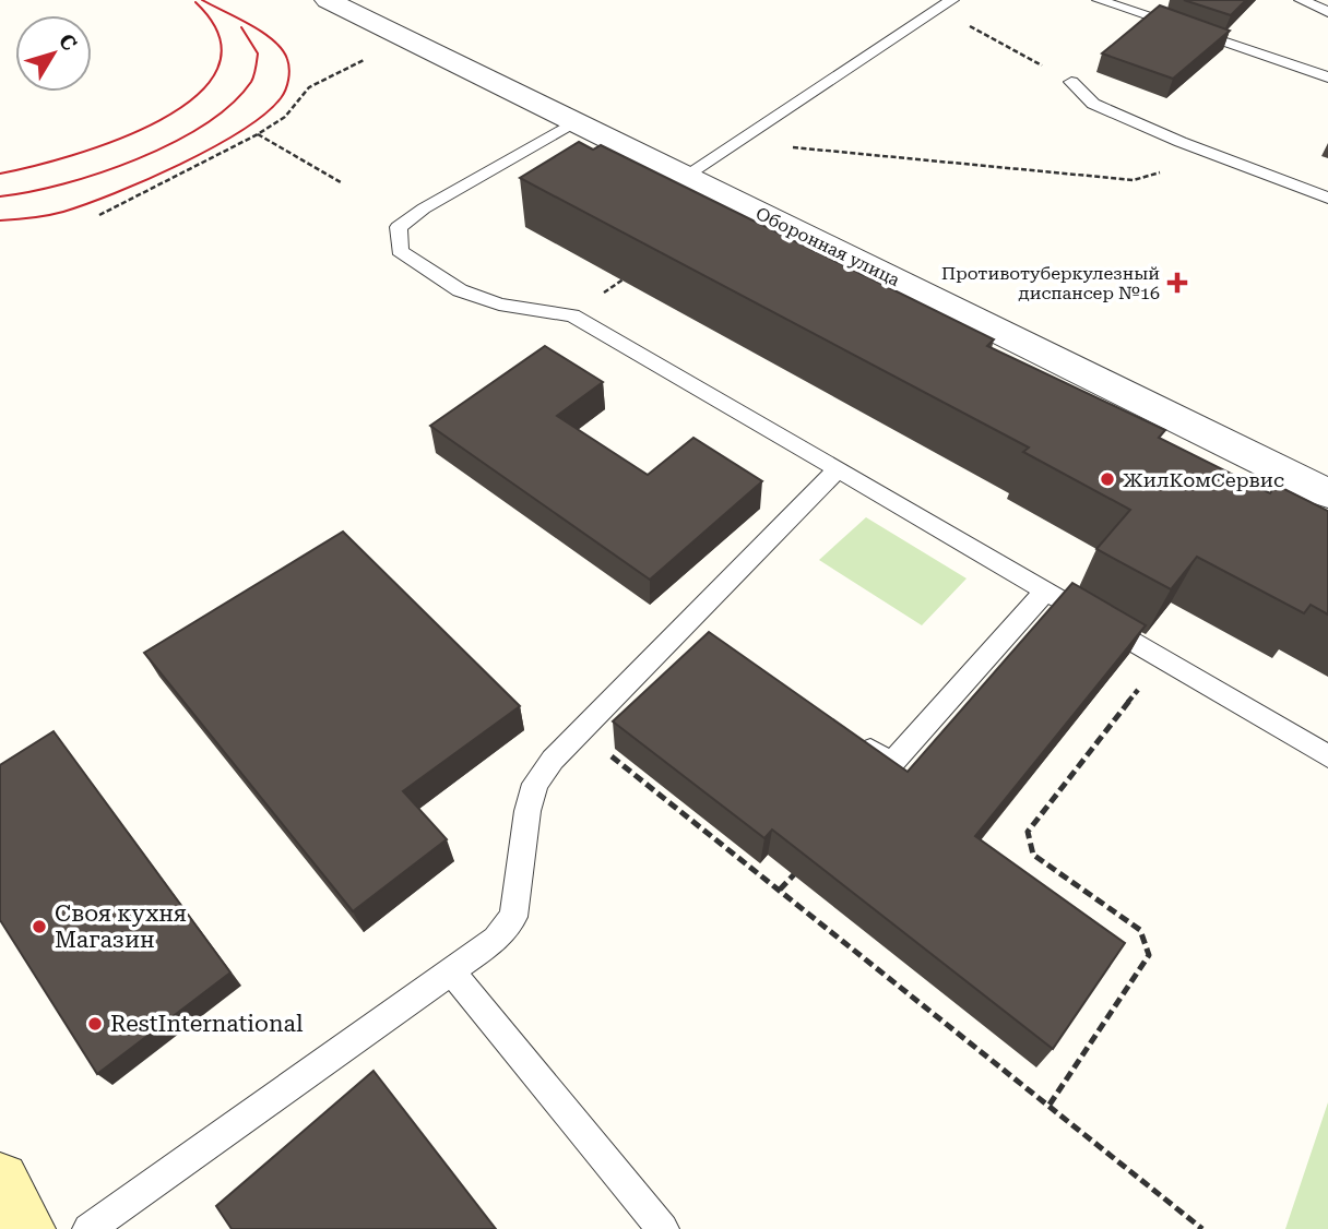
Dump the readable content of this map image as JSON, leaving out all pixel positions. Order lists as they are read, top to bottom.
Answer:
{
  "streets": {
    "street": ["Оборонная улица"]
  },
  "places": {
    "health": ["Противотуберкулезный диспансер №16"],
    "other": ["ЖилКомСервис", "Своя кухня Магазин", "RestInternational"]
  },
  "north": "top right"
}
